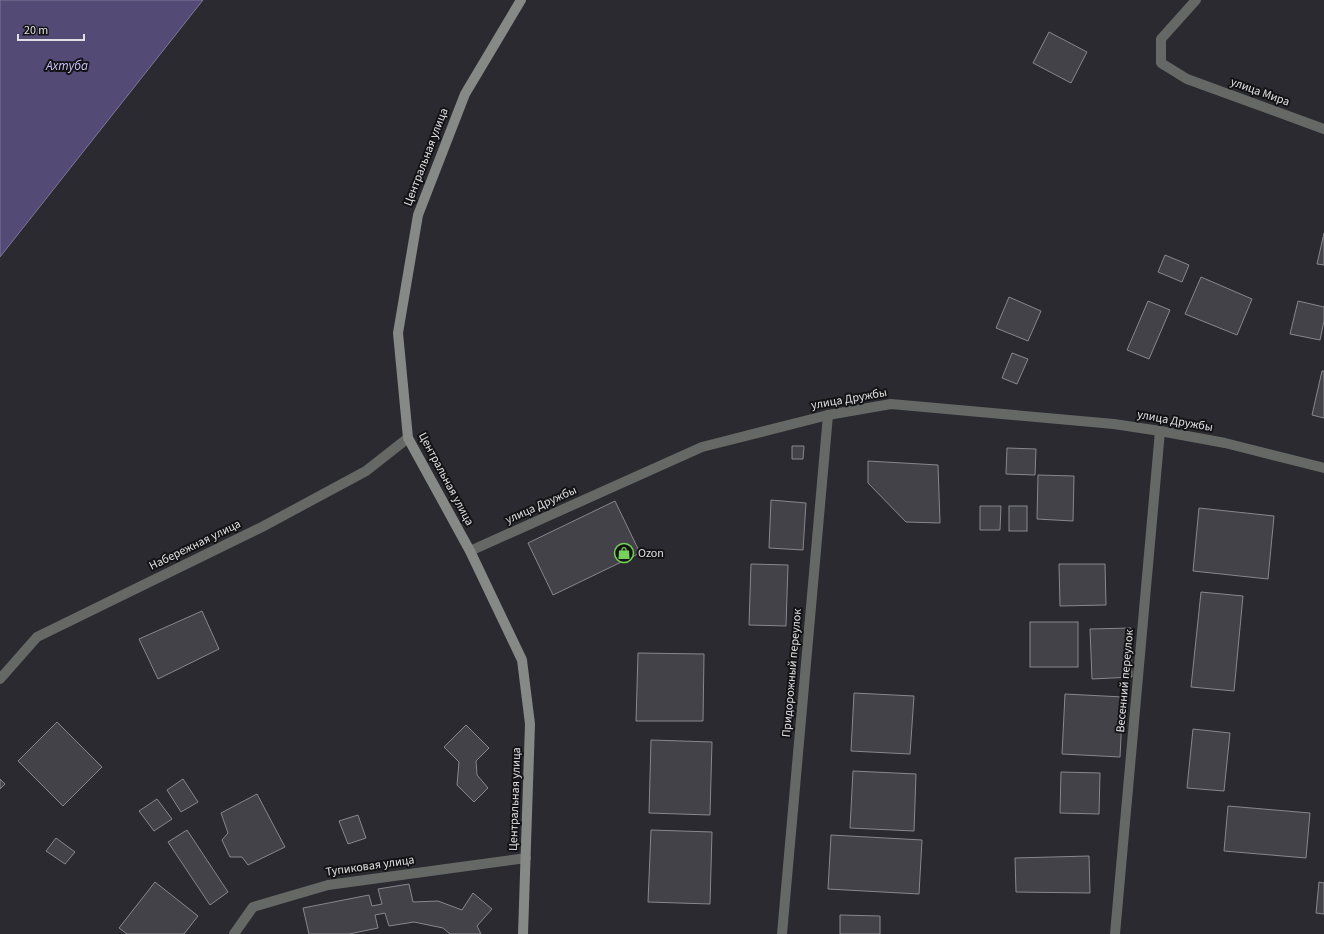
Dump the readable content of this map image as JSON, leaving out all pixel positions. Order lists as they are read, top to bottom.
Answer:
{
  "streets": {
    "street": [
      "улица Мира",
      "Центральная улица",
      "улица Дружбы",
      "Набережная улица",
      "Придорожный переулок",
      "Весенний переулок",
      "Тупиковая улица"
    ]
  },
  "crossings": [
    ["Центральная улица", "улица Дружбы"],
    ["Центральная улица", "Набережная улица"],
    ["Центральная улица", "Тупиковая улица"],
    ["улица Дружбы", "Придорожный переулок"],
    ["улица Дружбы", "Весенний переулок"]
  ],
  "water": ["Ахтуба"],
  "places": {
    "shop": ["Ozon"]
  },
  "scale_bar": "20 m"
}
